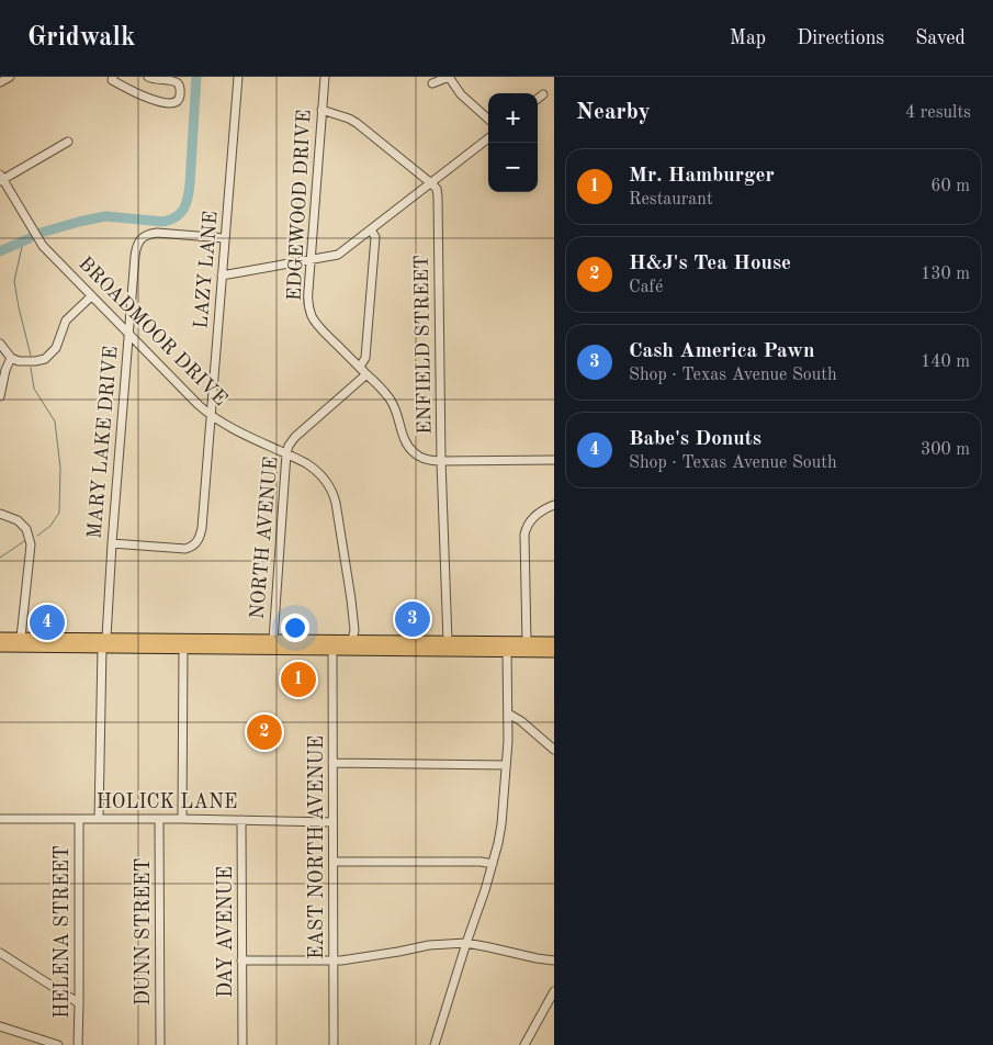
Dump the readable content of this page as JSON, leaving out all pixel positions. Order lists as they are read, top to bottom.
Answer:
{
  "streets": {
    "street": [
      "EDGEWOOD DRIVE",
      "LAZY LANE",
      "BROADMOOR DRIVE",
      "ENFIELD STREET",
      "MARY LAKE DRIVE",
      "NORTH AVENUE",
      "HOLICK LANE",
      "EAST NORTH AVENUE",
      "HELENA STREET",
      "DUNN STREET",
      "DAY AVENUE"
    ]
  },
  "crossings": [
    ["EDGEWOOD DRIVE", "ENFIELD STREET"],
    ["EDGEWOOD DRIVE", "NORTH AVENUE"],
    ["LAZY LANE", "BROADMOOR DRIVE"],
    ["LAZY LANE", "MARY LAKE DRIVE"],
    ["BROADMOOR DRIVE", "MARY LAKE DRIVE"],
    ["BROADMOOR DRIVE", "NORTH AVENUE"],
    ["MARY LAKE DRIVE", "HOLICK LANE"],
    ["HOLICK LANE", "EAST NORTH AVENUE"],
    ["HOLICK LANE", "HELENA STREET"],
    ["HOLICK LANE", "DUNN STREET"],
    ["HOLICK LANE", "DAY AVENUE"]
  ],
  "page": {
    "header": "Gridwalk",
    "nav": ["Map", "Directions", "Saved"],
    "heading": ["Nearby", "4 results"],
    "map_buttons": ["+", "−"],
    "list": [
      {
        "mark": "1",
        "name": "Mr. Hamburger",
        "note": "Restaurant",
        "value": "60 m"
      },
      {
        "mark": "2",
        "name": "H&J's Tea House",
        "note": "Café",
        "value": "130 m"
      },
      {
        "mark": "3",
        "name": "Cash America Pawn",
        "note": "Shop · Texas Avenue South",
        "value": "140 m"
      },
      {
        "mark": "4",
        "name": "Babe's Donuts",
        "note": "Shop · Texas Avenue South",
        "value": "300 m"
      }
    ],
    "pins": [
      "3",
      "4",
      "1",
      "2"
    ]
  }
}
